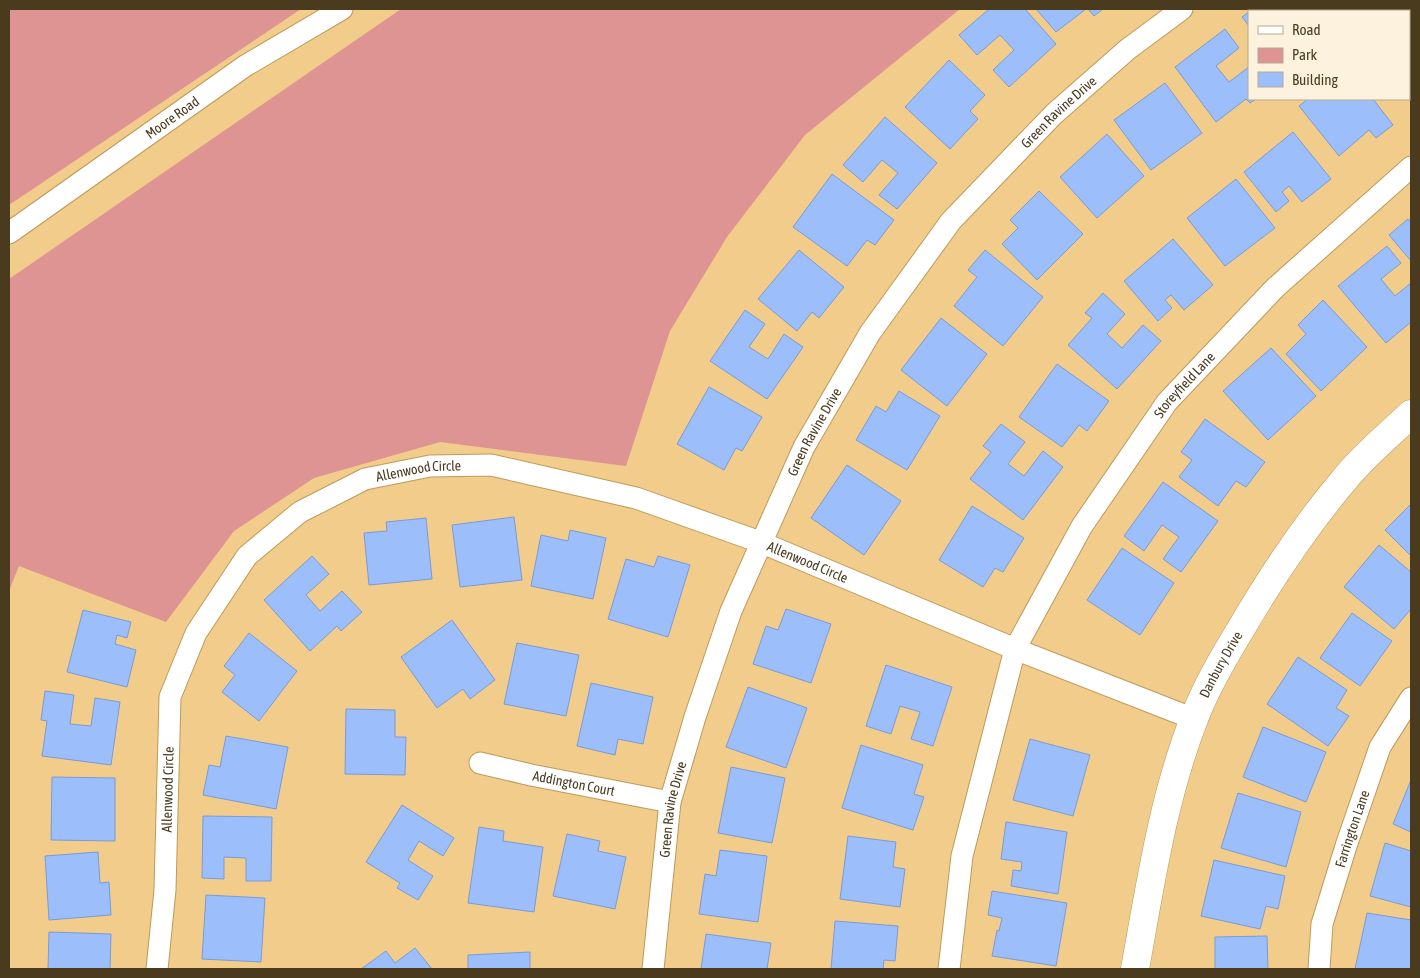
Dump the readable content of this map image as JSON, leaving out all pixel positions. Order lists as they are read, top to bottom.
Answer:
{
  "streets": {
    "street": [
      "Green Ravine Drive",
      "Moore Road",
      "Storeyfield Lane",
      "Allenwood Circle",
      "Danbury Drive",
      "Addington Court",
      "Farrington Lane"
    ]
  },
  "crossings": [
    ["Green Ravine Drive", "Allenwood Circle"],
    ["Green Ravine Drive", "Addington Court"],
    ["Storeyfield Lane", "Allenwood Circle"],
    ["Allenwood Circle", "Danbury Drive"]
  ],
  "legend": ["Road", "Park", "Building"]
}
